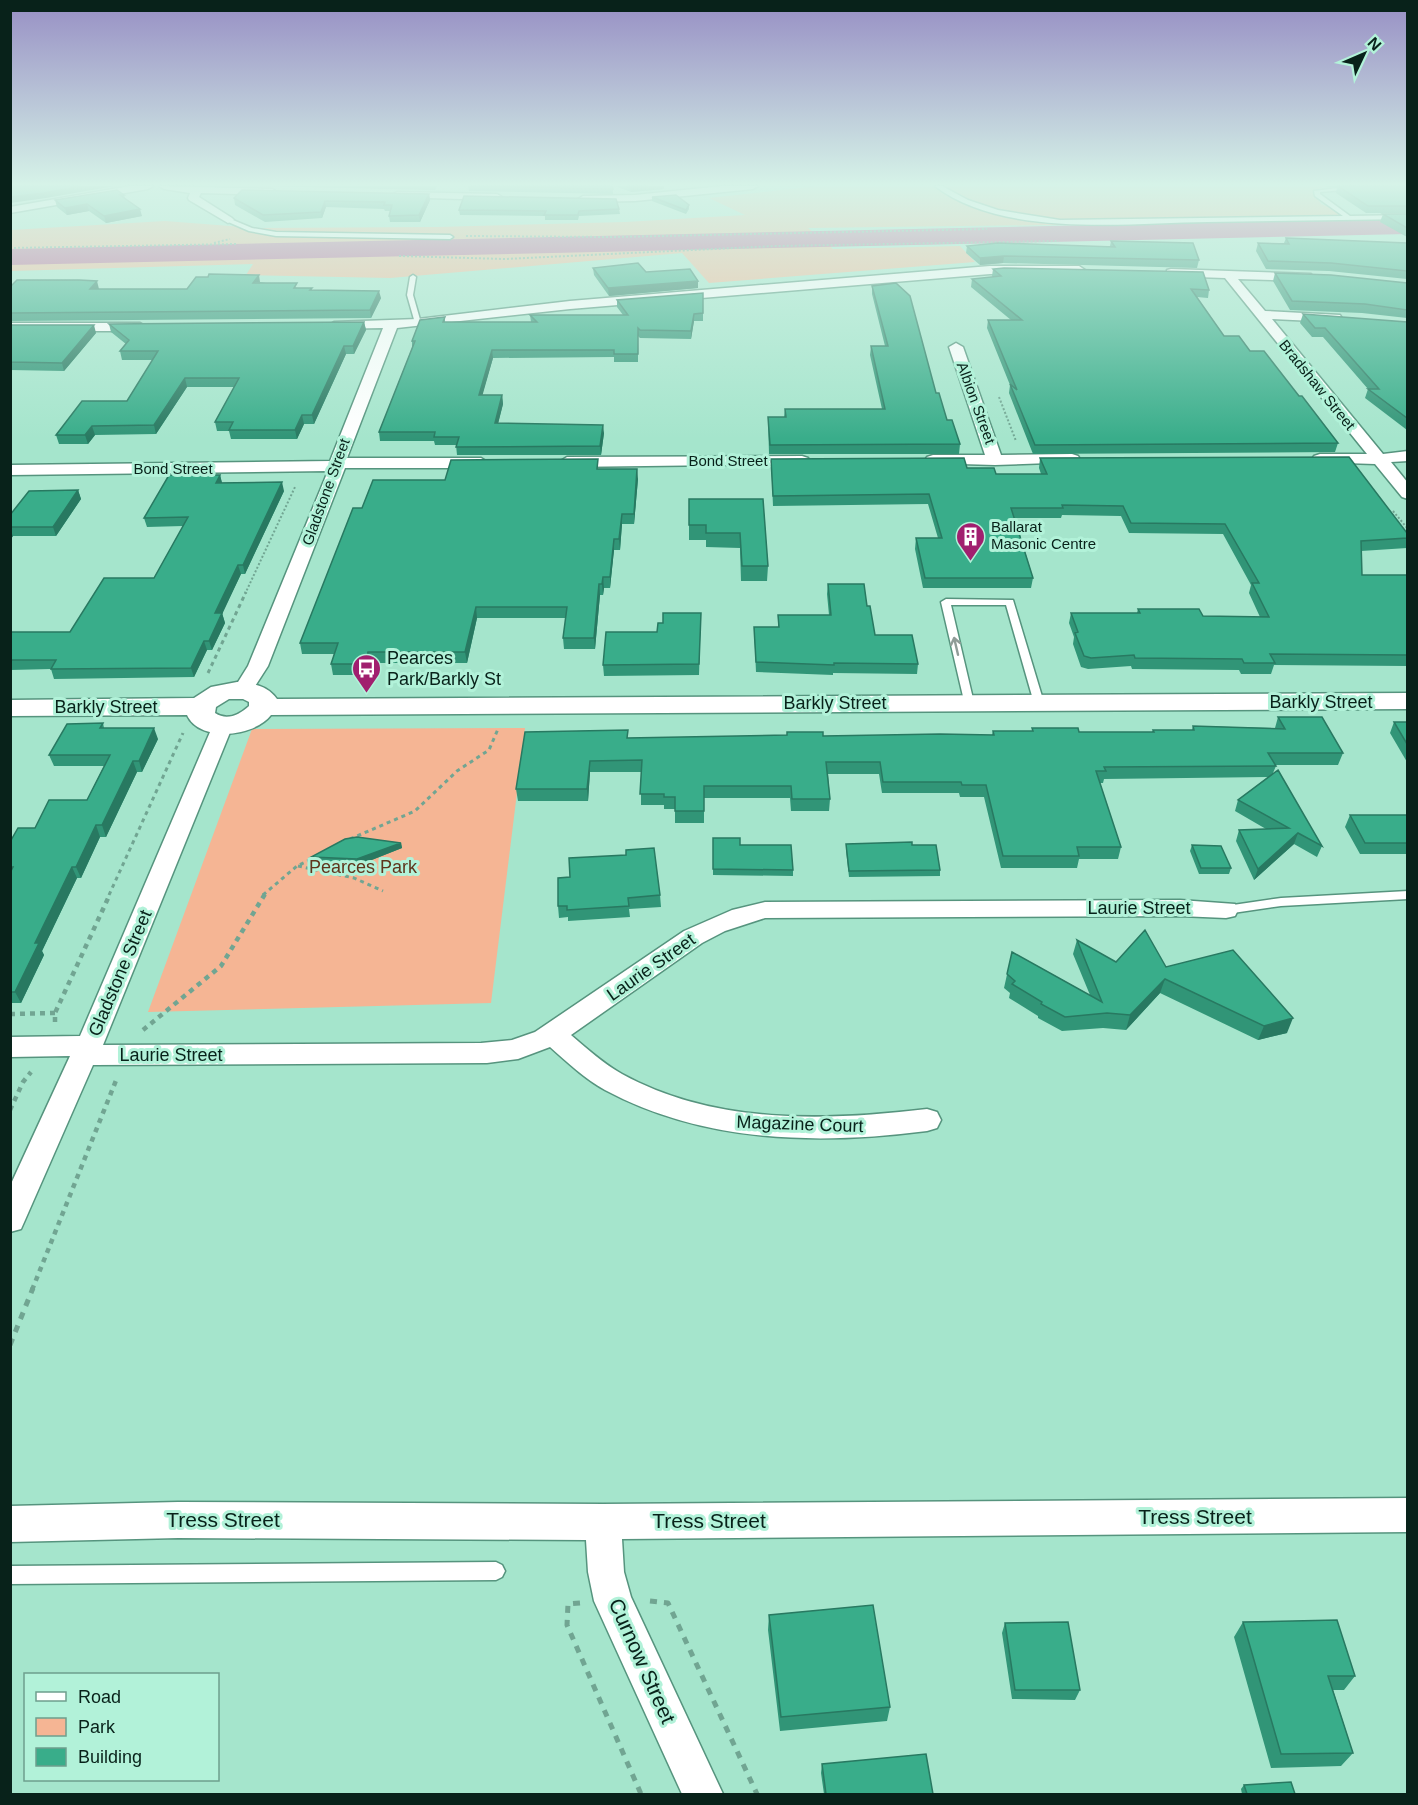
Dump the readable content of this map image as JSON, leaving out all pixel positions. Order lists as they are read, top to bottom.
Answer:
{
  "streets": {
    "main road": ["Barkly Street"],
    "street": [
      "Bradshaw Street",
      "Albion Street",
      "Bond Street",
      "Gladstone Street",
      "Laurie Street",
      "Magazine Court",
      "Tress Street",
      "Curnow Street"
    ]
  },
  "crossings": [
    ["Bond Street", "Gladstone Street"],
    ["Gladstone Street", "Barkly Street"],
    ["Gladstone Street", "Laurie Street"],
    ["Laurie Street", "Magazine Court"],
    ["Tress Street", "Curnow Street"]
  ],
  "parks": ["Pearces Park"],
  "places": {
    "building": ["Ballarat Masonic Centre"],
    "bus stop": ["Pearces Park/Barkly St"]
  },
  "legend": ["Road", "Park", "Building"],
  "north": "top right"
}
